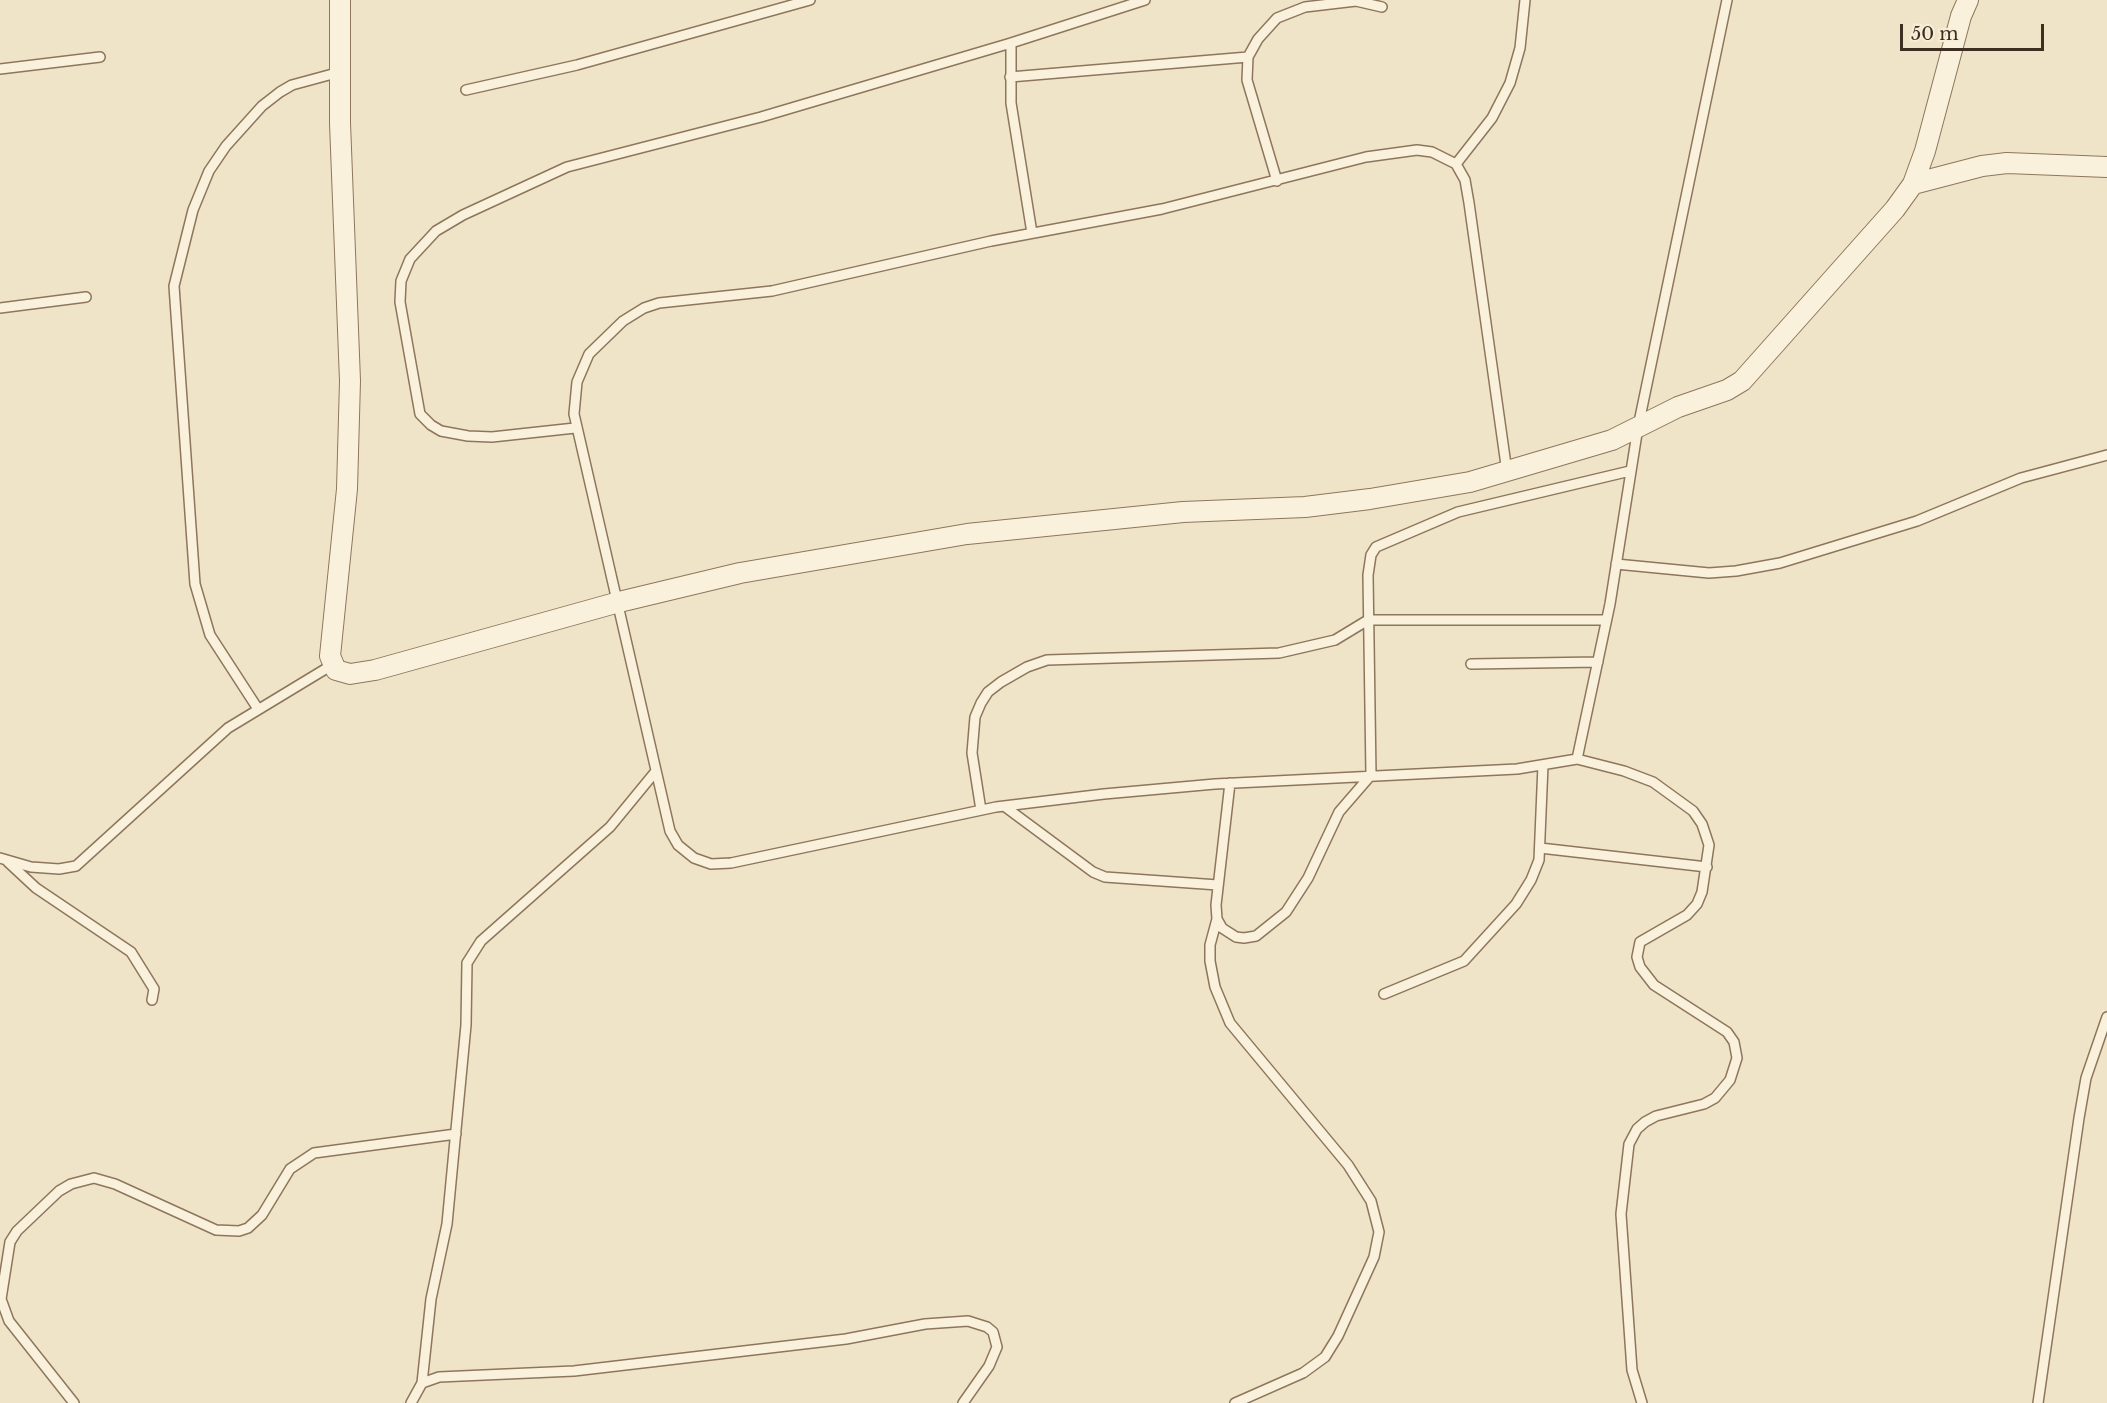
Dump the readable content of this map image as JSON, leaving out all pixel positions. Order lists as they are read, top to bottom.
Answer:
{
  "scale_bar": "50 m"
}
